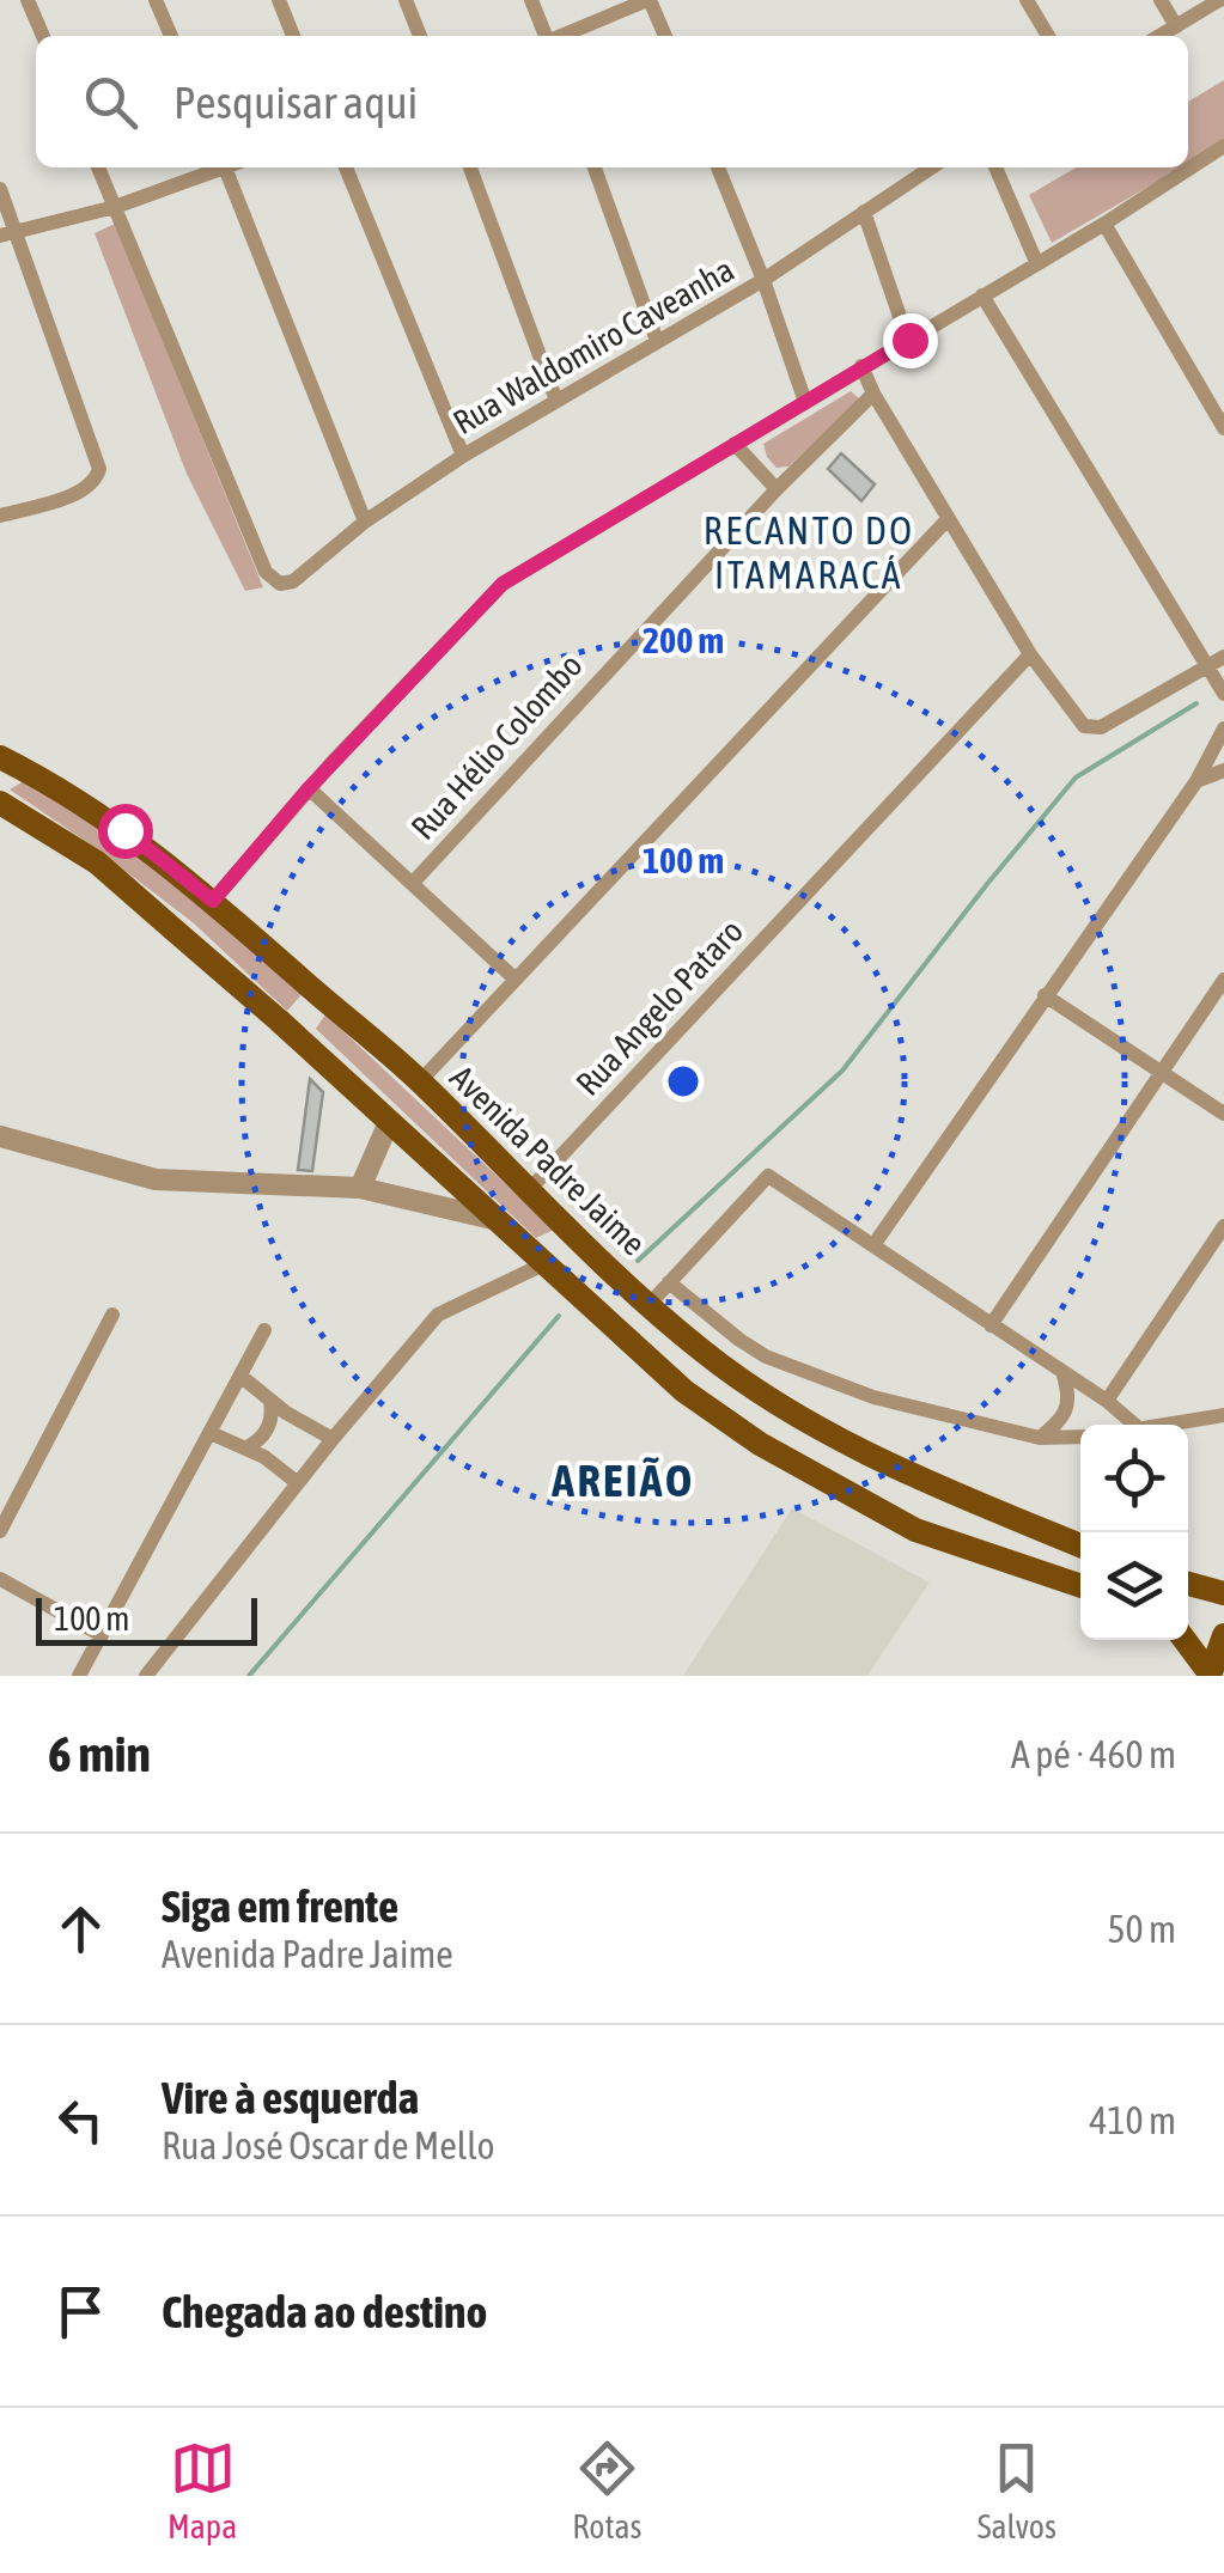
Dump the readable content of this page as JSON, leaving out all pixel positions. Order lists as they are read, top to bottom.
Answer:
{
  "streets": {
    "main road": ["Avenida Padre Jaime"],
    "street": ["Rua Waldomiro Caveanha", "Rua Hélio Colombo", "Rua Angelo Pataro"]
  },
  "crossings": [
    ["Rua Angelo Pataro", "Avenida Padre Jaime"]
  ],
  "districts": ["RECANTO DO ITAMARACÁ", "AREIÃO"],
  "scale_bar": "100 m",
  "page": {
    "search": "Pesquisar aqui",
    "scale": "100 m",
    "heading": ["6 min", "A pé · 460 m"],
    "list": [
      ["Siga em frente", "Avenida Padre Jaime", "50 m"],
      ["Vire à esquerda", "Rua José Oscar de Mello", "410 m"],
      "Chegada ao destino"
    ],
    "nav": ["Mapa", "Rotas", "Salvos"]
  },
  "rings": ["200 m", "100 m"]
}
